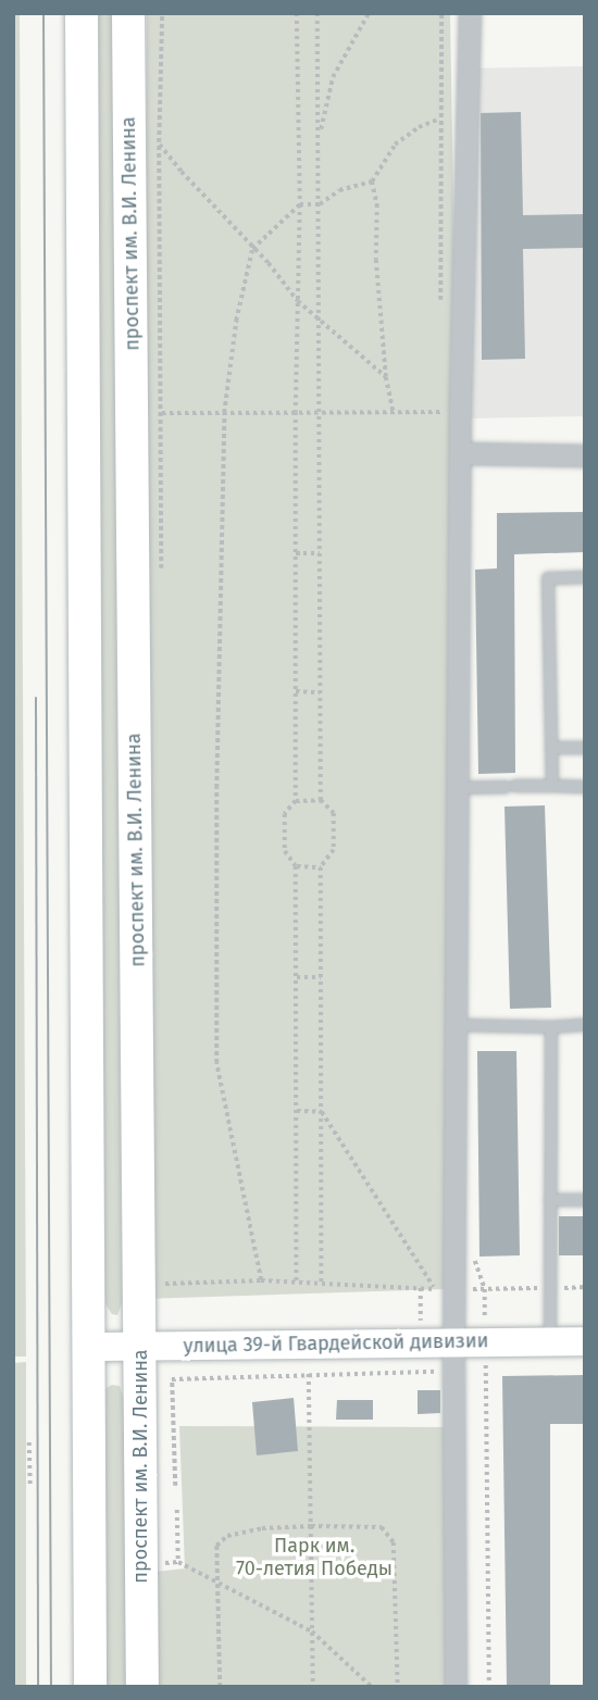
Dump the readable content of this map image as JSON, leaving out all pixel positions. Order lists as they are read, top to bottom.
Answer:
{
  "streets": {
    "main road": ["проспект им. В.И. Ленина", "улица 39-й Гвардейской дивизии"]
  },
  "crossings": [
    ["проспект им. В.И. Ленина", "улица 39-й Гвардейской дивизии"]
  ],
  "parks": ["Парк им. 70-летия Победы"]
}
